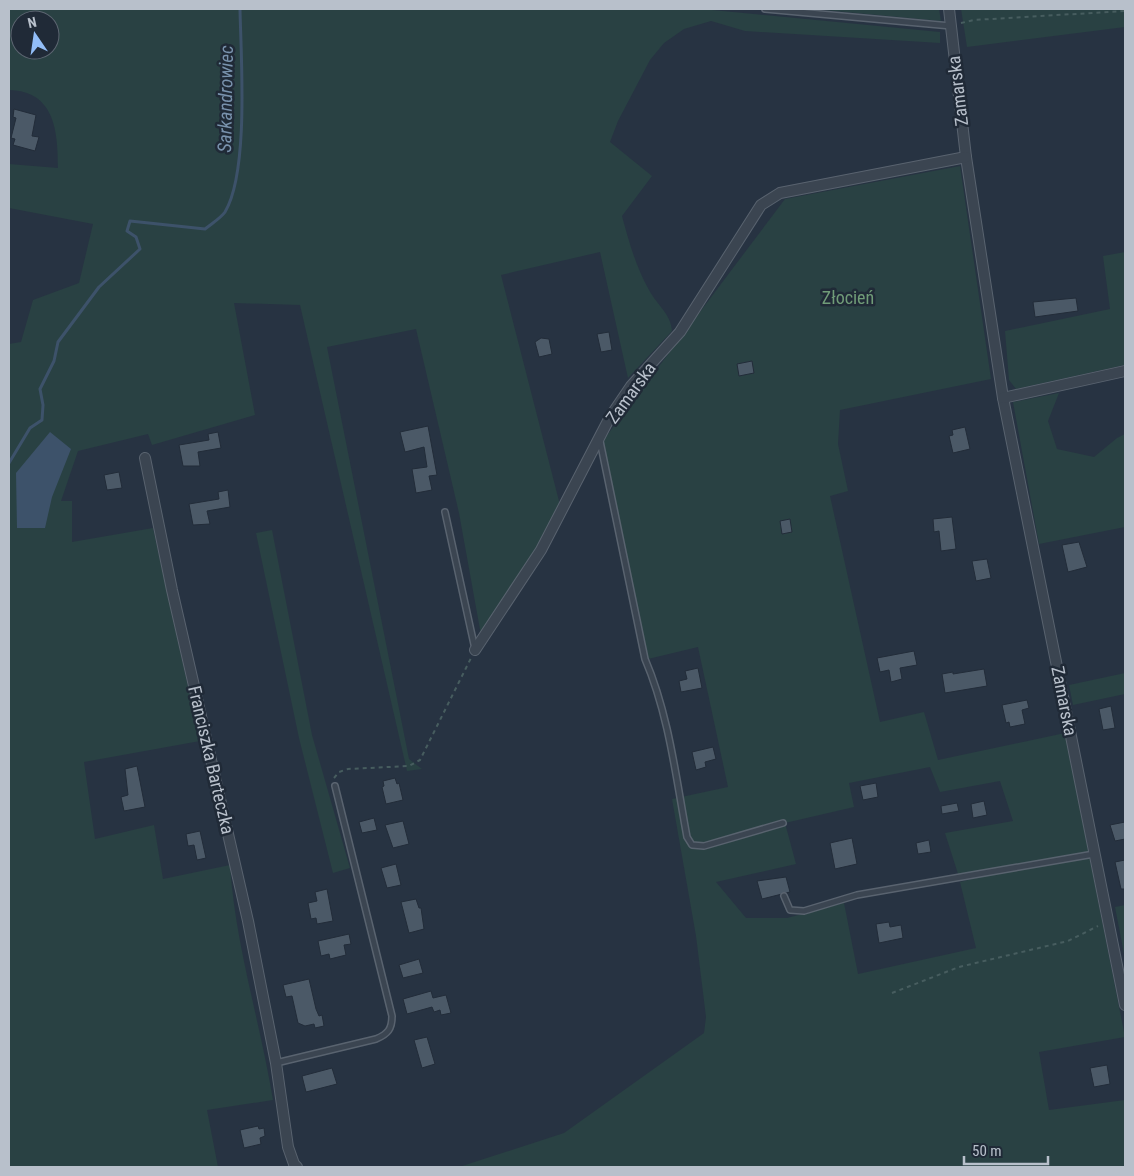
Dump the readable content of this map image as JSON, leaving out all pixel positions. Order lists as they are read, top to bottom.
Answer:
{
  "streets": {
    "street": ["Zamarska", "Franciszka Barteczka"]
  },
  "water": ["Sarkandrowiec"],
  "parks": ["Złocień"],
  "scale_bar": "50 m",
  "north": "top"
}
